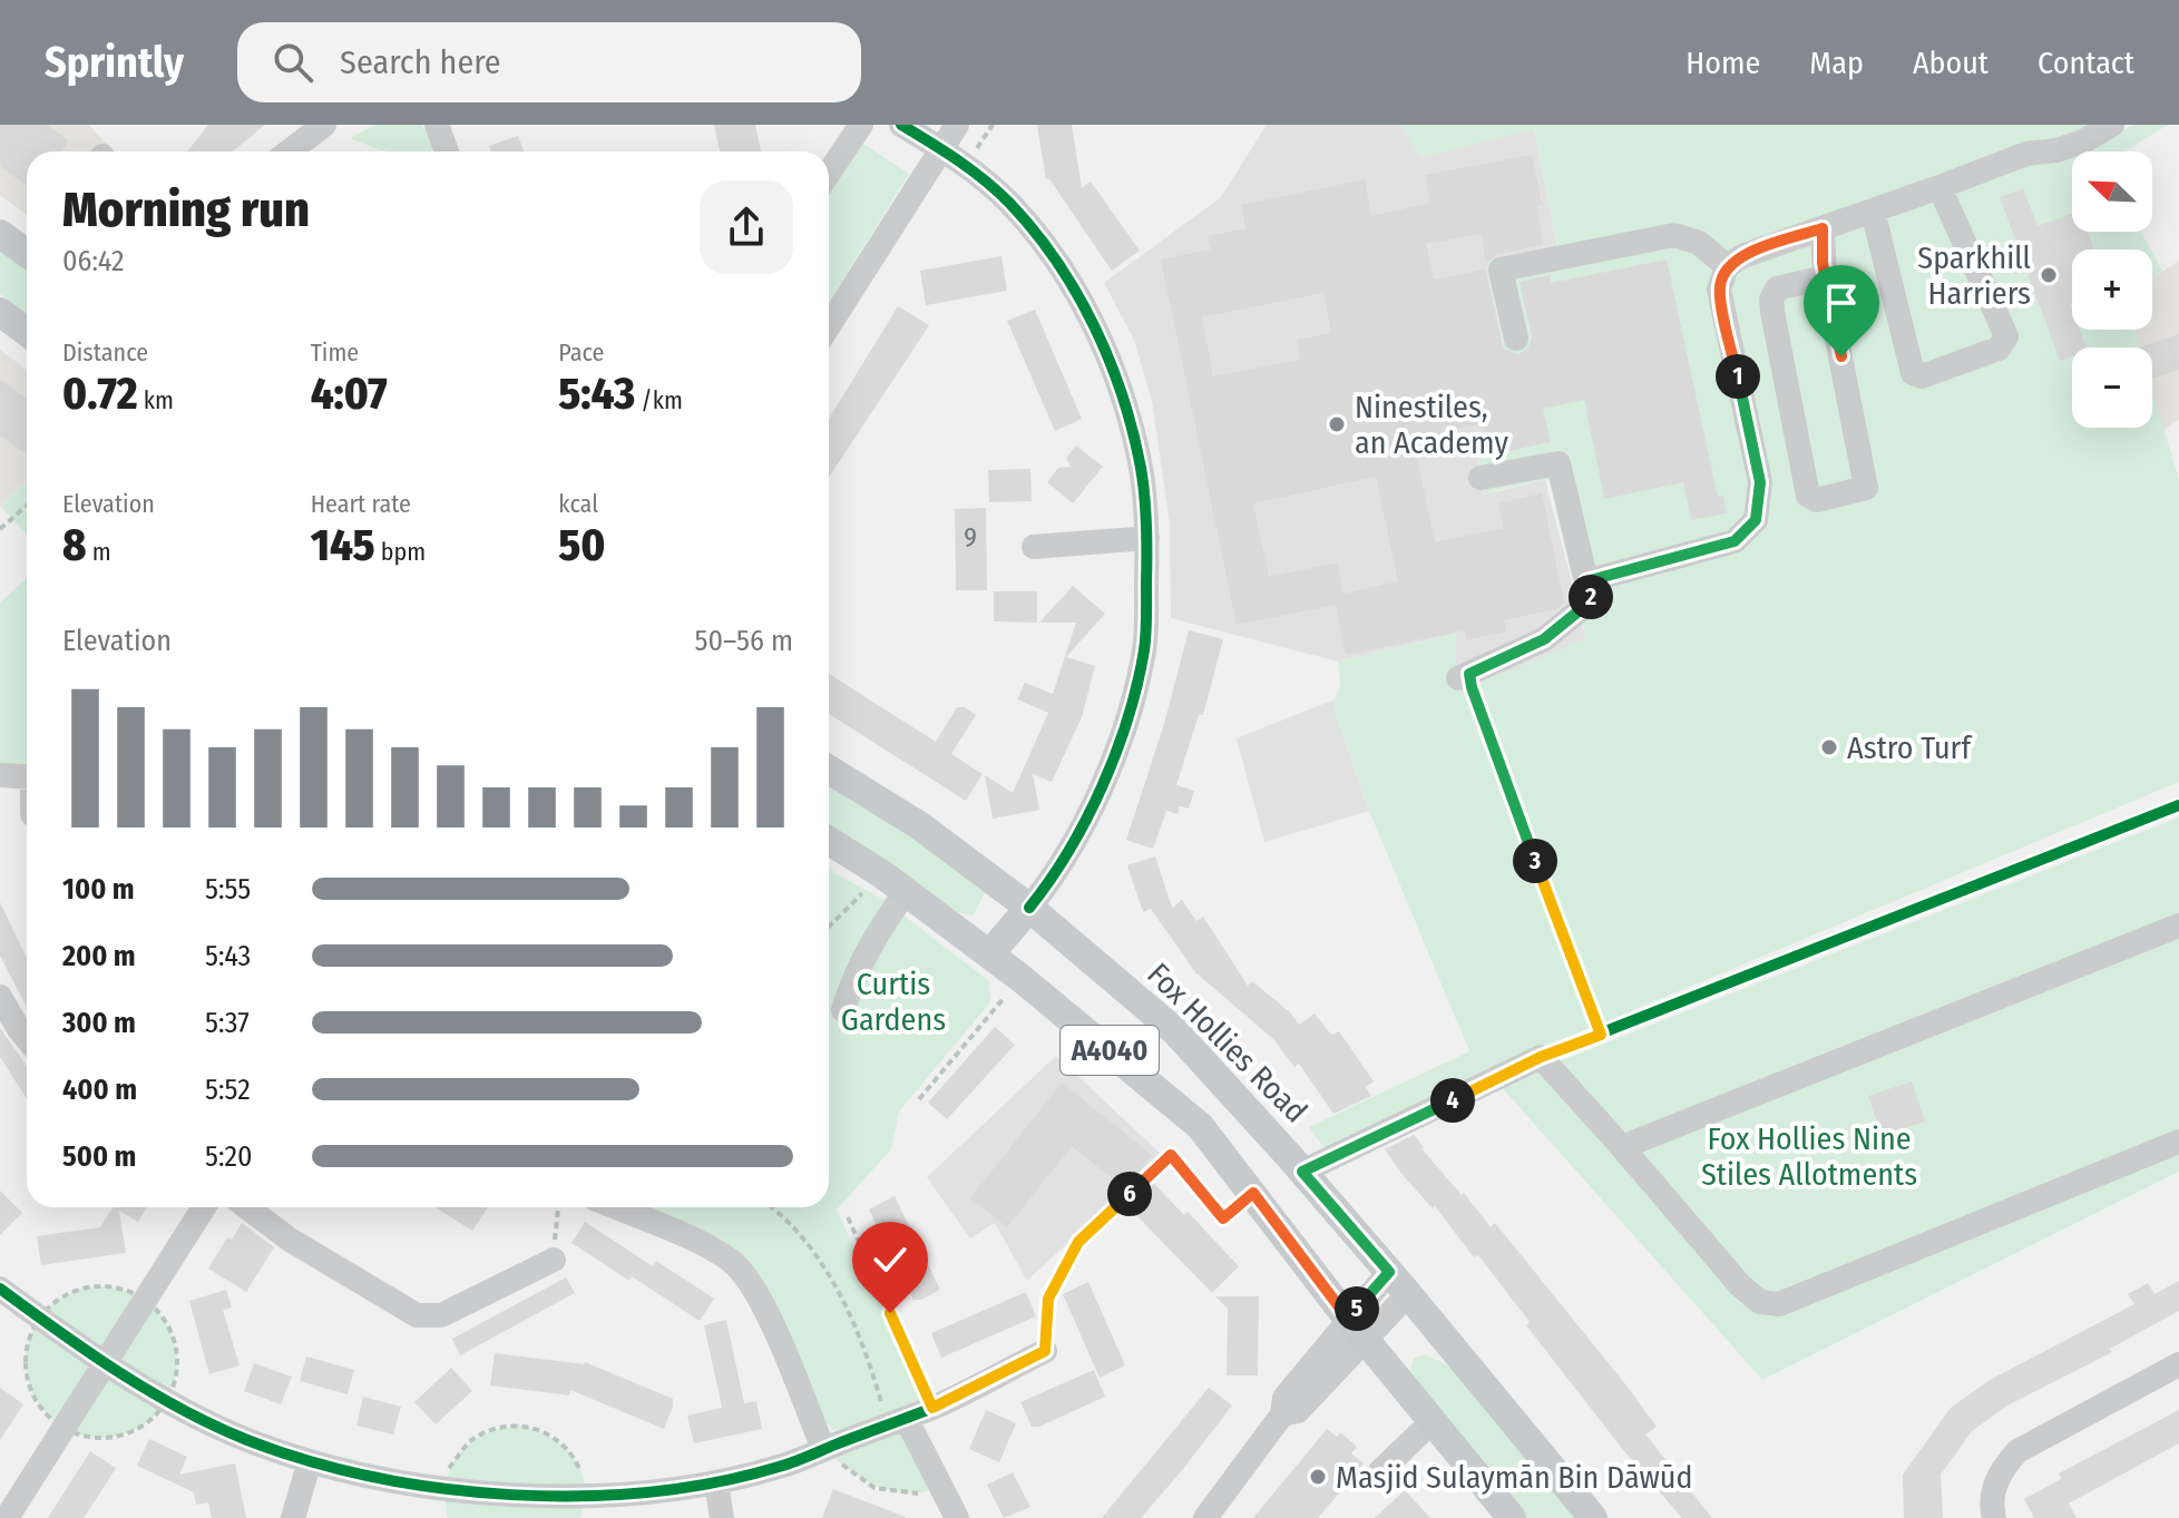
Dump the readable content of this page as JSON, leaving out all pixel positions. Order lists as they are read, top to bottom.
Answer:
{
  "streets": {
    "main road": ["Fox Hollies Road", "A4040"]
  },
  "parks": ["Curtis Gardens", "Fox Hollies Nine Stiles Allotments"],
  "places": [
    "Sparkhill Harriers",
    "Ninestiles, an Academy",
    "Astro Turf",
    "Masjid Sulaymān Bin Dāwūd"
  ],
  "house_numbers": ["9"],
  "north": "top left",
  "page": {
    "header": "Sprintly",
    "search": "Search here",
    "nav": [
      "Home",
      "Map",
      "About",
      "Contact"
    ],
    "map_buttons": ["+", "−"],
    "heading": ["Morning run", "06:42"],
    "stats": [
      ["Distance", "0.72 km"],
      ["Time", "4:07"],
      ["Pace", "5:43 /km"],
      ["Elevation", "8 m"],
      ["Heart rate", "145 bpm"],
      ["kcal", "50"]
    ],
    "pins": [
      "1",
      "2",
      "3",
      "4",
      "6",
      "5"
    ],
    "chart": ["Elevation", "50–56 m"],
    "list": [
      {
        "name": "100 m",
        "note": "5:55"
      },
      {
        "name": "200 m",
        "note": "5:43"
      },
      {
        "name": "300 m",
        "note": "5:37"
      },
      {
        "name": "400 m",
        "note": "5:52"
      },
      {
        "name": "500 m",
        "note": "5:20"
      }
    ]
  }
}
